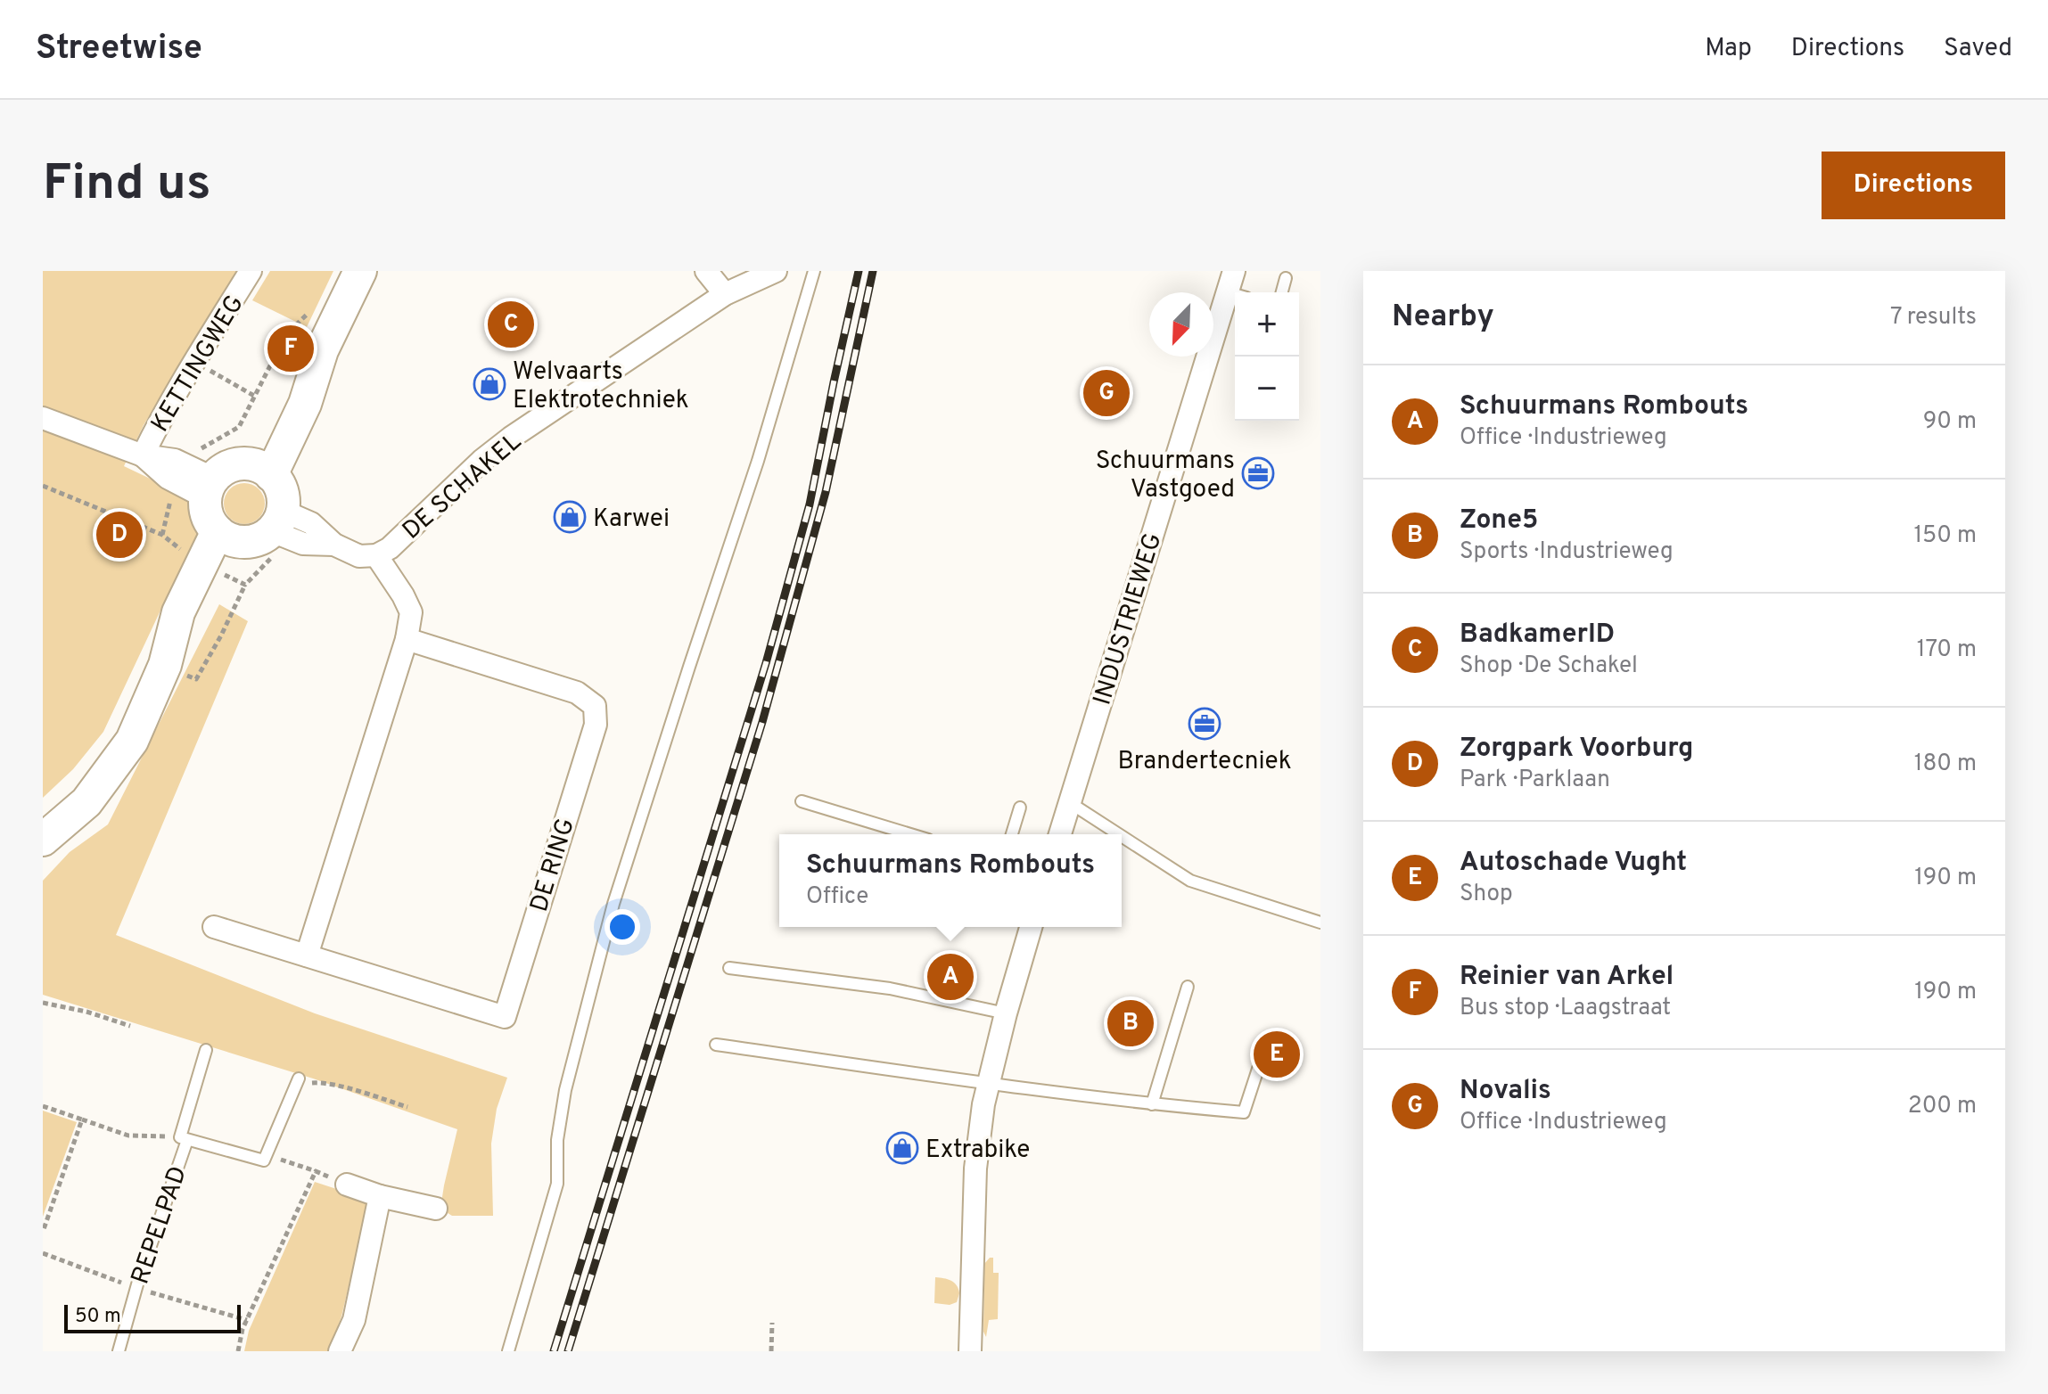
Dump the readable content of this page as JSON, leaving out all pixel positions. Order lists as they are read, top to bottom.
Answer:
{
  "streets": {
    "street": [
      "KETTINGWEG",
      "DE SCHAKEL",
      "INDUSTRIEWEG",
      "DE RING"
    ],
    "lane": ["REPELPAD"]
  },
  "places": {
    "shop": ["Welvaarts Elektrotechniek", "Karwei", "Extrabike"],
    "office": ["Schuurmans Vastgoed", "Brandertecniek"]
  },
  "scale_bar": "50 m",
  "north": "bottom left",
  "page": {
    "header": "Streetwise",
    "nav": ["Map", "Directions", "Saved"],
    "buttons": "Directions",
    "title": "Find us",
    "heading": ["Nearby", "7 results"],
    "map_buttons": ["+", "−"],
    "pins": [
      "C",
      "F",
      "G",
      "D",
      "A",
      "B",
      "E"
    ],
    "list": [
      {
        "mark": "A",
        "name": "Schuurmans Rombouts",
        "note": "Office · Industrieweg",
        "value": "90 m"
      },
      {
        "mark": "B",
        "name": "Zone5",
        "note": "Sports · Industrieweg",
        "value": "150 m"
      },
      {
        "mark": "C",
        "name": "BadkamerID",
        "note": "Shop · De Schakel",
        "value": "170 m"
      },
      {
        "mark": "D",
        "name": "Zorgpark Voorburg",
        "note": "Park · Parklaan",
        "value": "180 m"
      },
      {
        "mark": "E",
        "name": "Autoschade Vught",
        "note": "Shop",
        "value": "190 m"
      },
      {
        "mark": "F",
        "name": "Reinier van Arkel",
        "note": "Bus stop · Laagstraat",
        "value": "190 m"
      },
      {
        "mark": "G",
        "name": "Novalis",
        "note": "Office · Industrieweg",
        "value": "200 m"
      }
    ],
    "popup": ["Schuurmans Rombouts", "Office"],
    "scale": "50 m"
  }
}
